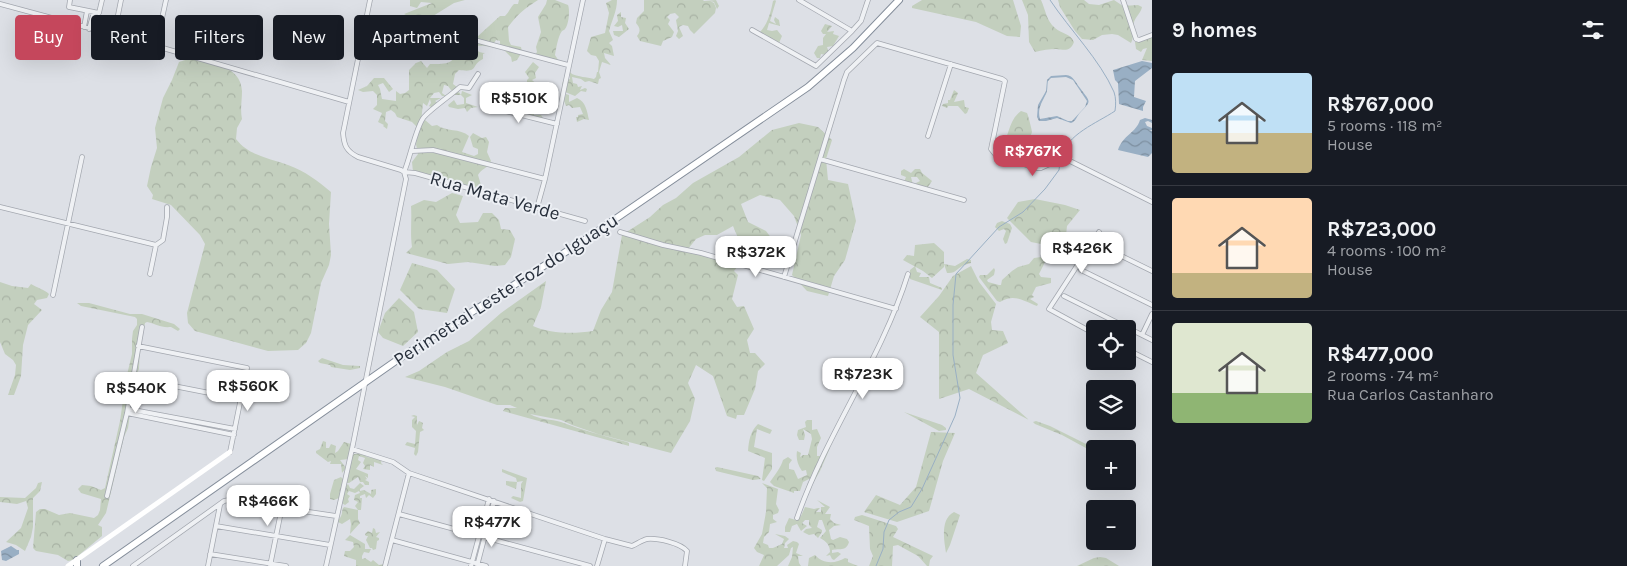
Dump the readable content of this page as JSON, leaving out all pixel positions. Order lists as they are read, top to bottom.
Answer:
{
  "streets": {
    "highway": ["Perimetral Leste Foz do Iguaçu"],
    "street": ["Rua Mata Verde"]
  },
  "page": {
    "heading": "9 homes",
    "chip": [
      "Buy",
      "Rent",
      "Filters",
      "New",
      "Apartment"
    ],
    "list": [
      {
        "name": "R$767,000",
        "note": "5 rooms · 118 m² · House"
      },
      {
        "name": "R$723,000",
        "note": "4 rooms · 100 m² · House"
      },
      {
        "name": "R$477,000",
        "note": "2 rooms · 74 m² · Rua Carlos Castanharo"
      }
    ],
    "price": [
      "R$510K",
      "R$767K",
      "R$426K",
      "R$372K",
      "R$723K",
      "R$560K",
      "R$540K",
      "R$466K",
      "R$477K"
    ],
    "map_buttons": ["+", "−"]
  }
}
